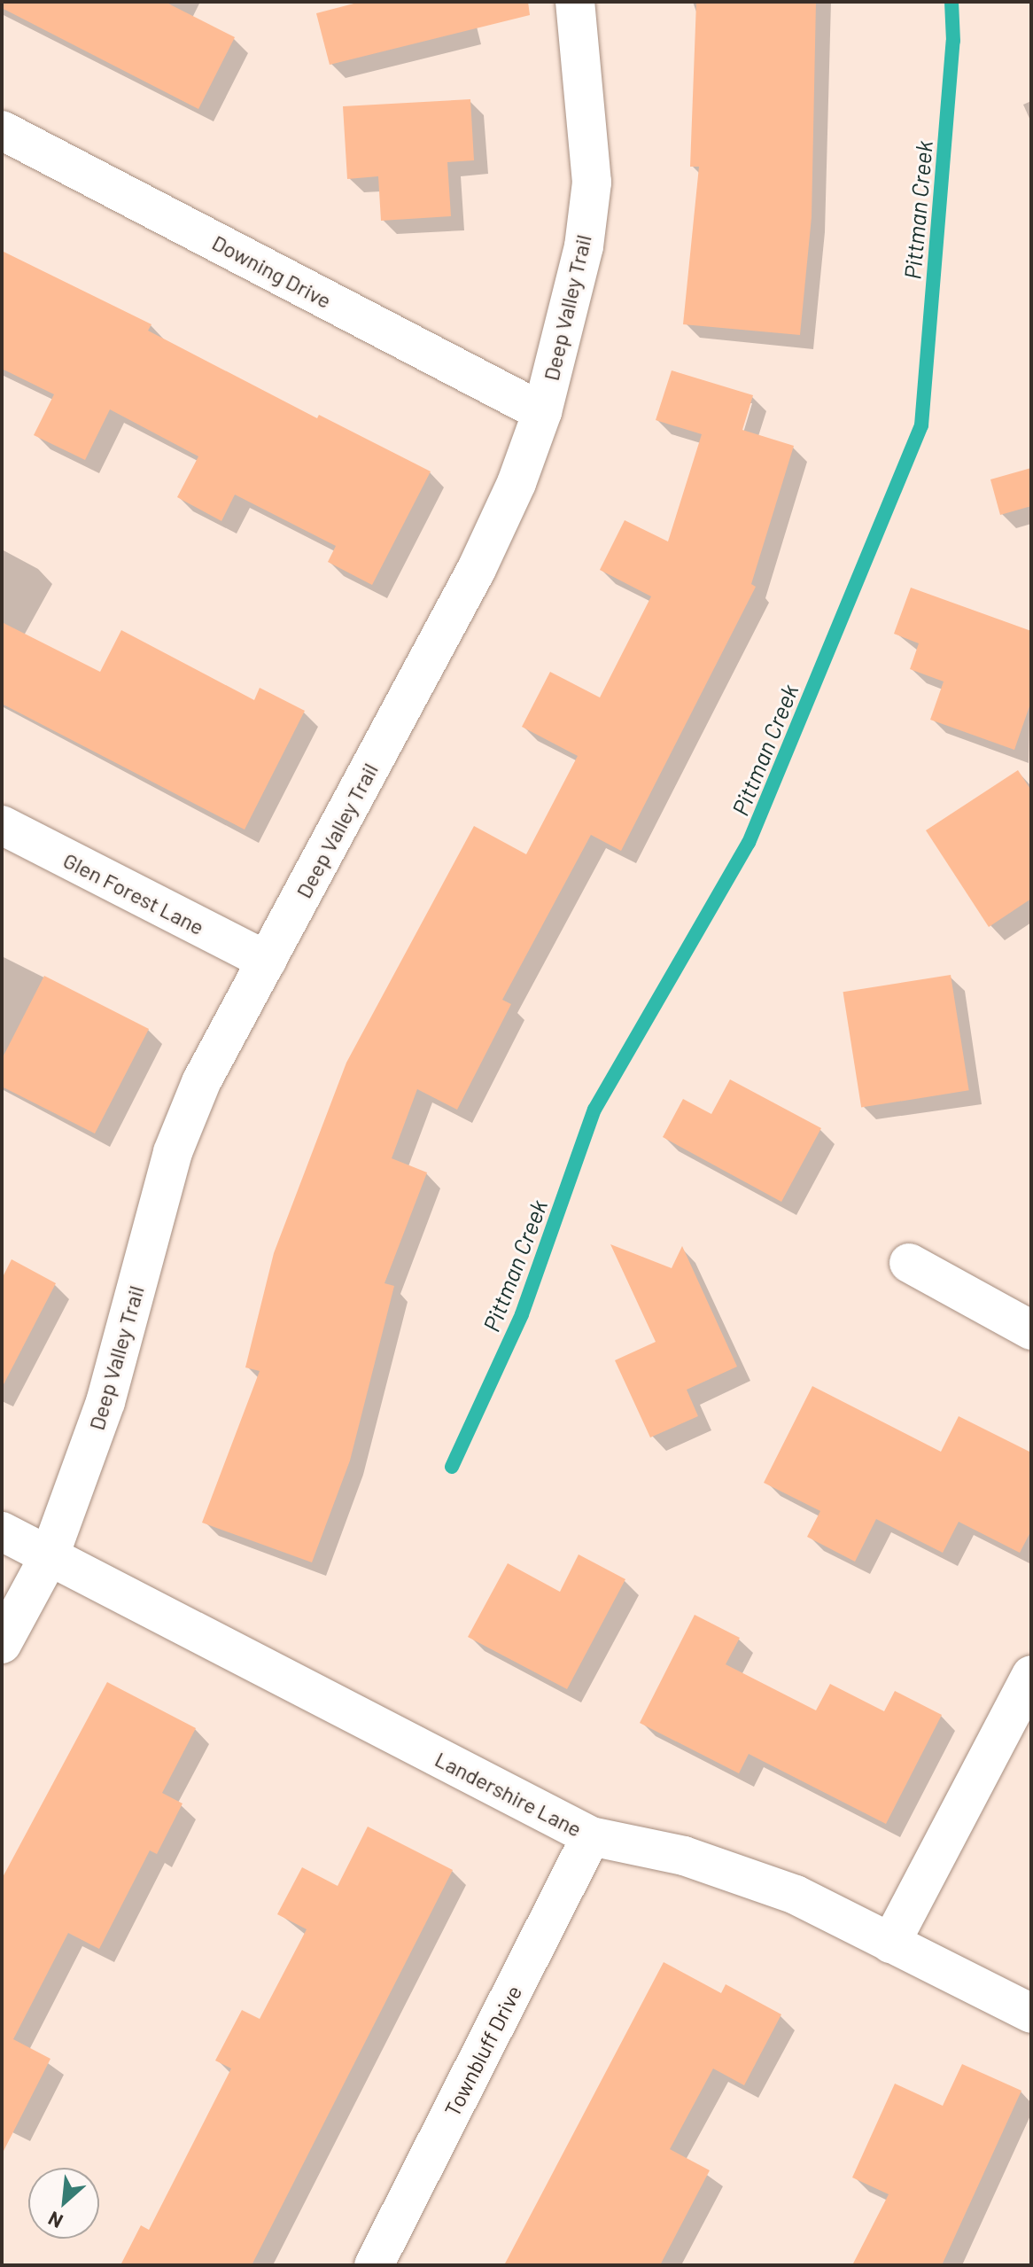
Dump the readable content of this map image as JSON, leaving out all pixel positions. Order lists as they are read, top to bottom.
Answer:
{
  "streets": {
    "street": [
      "Downing Drive",
      "Deep Valley Trail",
      "Glen Forest Lane",
      "Landershire Lane",
      "Townbluff Drive"
    ]
  },
  "crossings": [
    ["Downing Drive", "Deep Valley Trail"],
    ["Deep Valley Trail", "Glen Forest Lane"],
    ["Deep Valley Trail", "Landershire Lane"],
    ["Landershire Lane", "Townbluff Drive"]
  ],
  "water": ["Pittman Creek"],
  "north": "bottom left"
}
